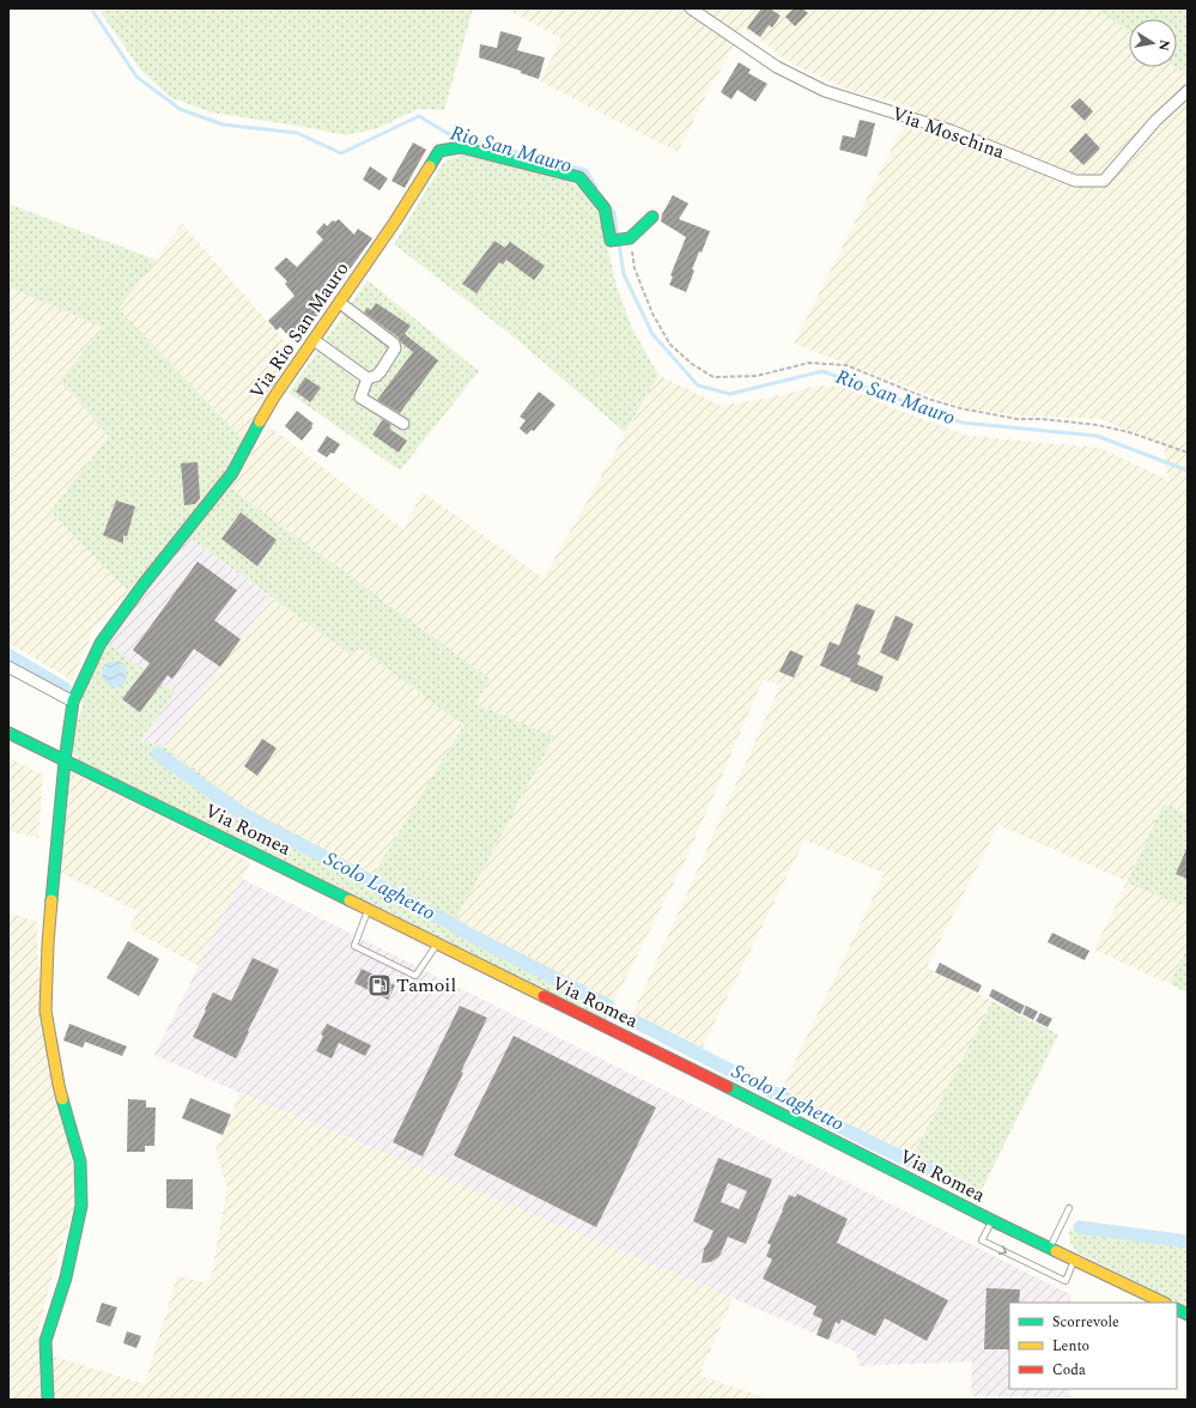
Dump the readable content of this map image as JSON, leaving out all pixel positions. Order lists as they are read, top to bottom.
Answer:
{
  "streets": {
    "street": ["Via Moschina", "Via Rio San Mauro", "Via Romea"]
  },
  "crossings": [
    ["Via Rio San Mauro", "Via Romea"]
  ],
  "water": ["Rio San Mauro", "Scolo Laghetto"],
  "places": {
    "fuel station": ["Tamoil"]
  },
  "legend": ["Scorrevole", "Lento", "Coda"],
  "north": "right"
}
